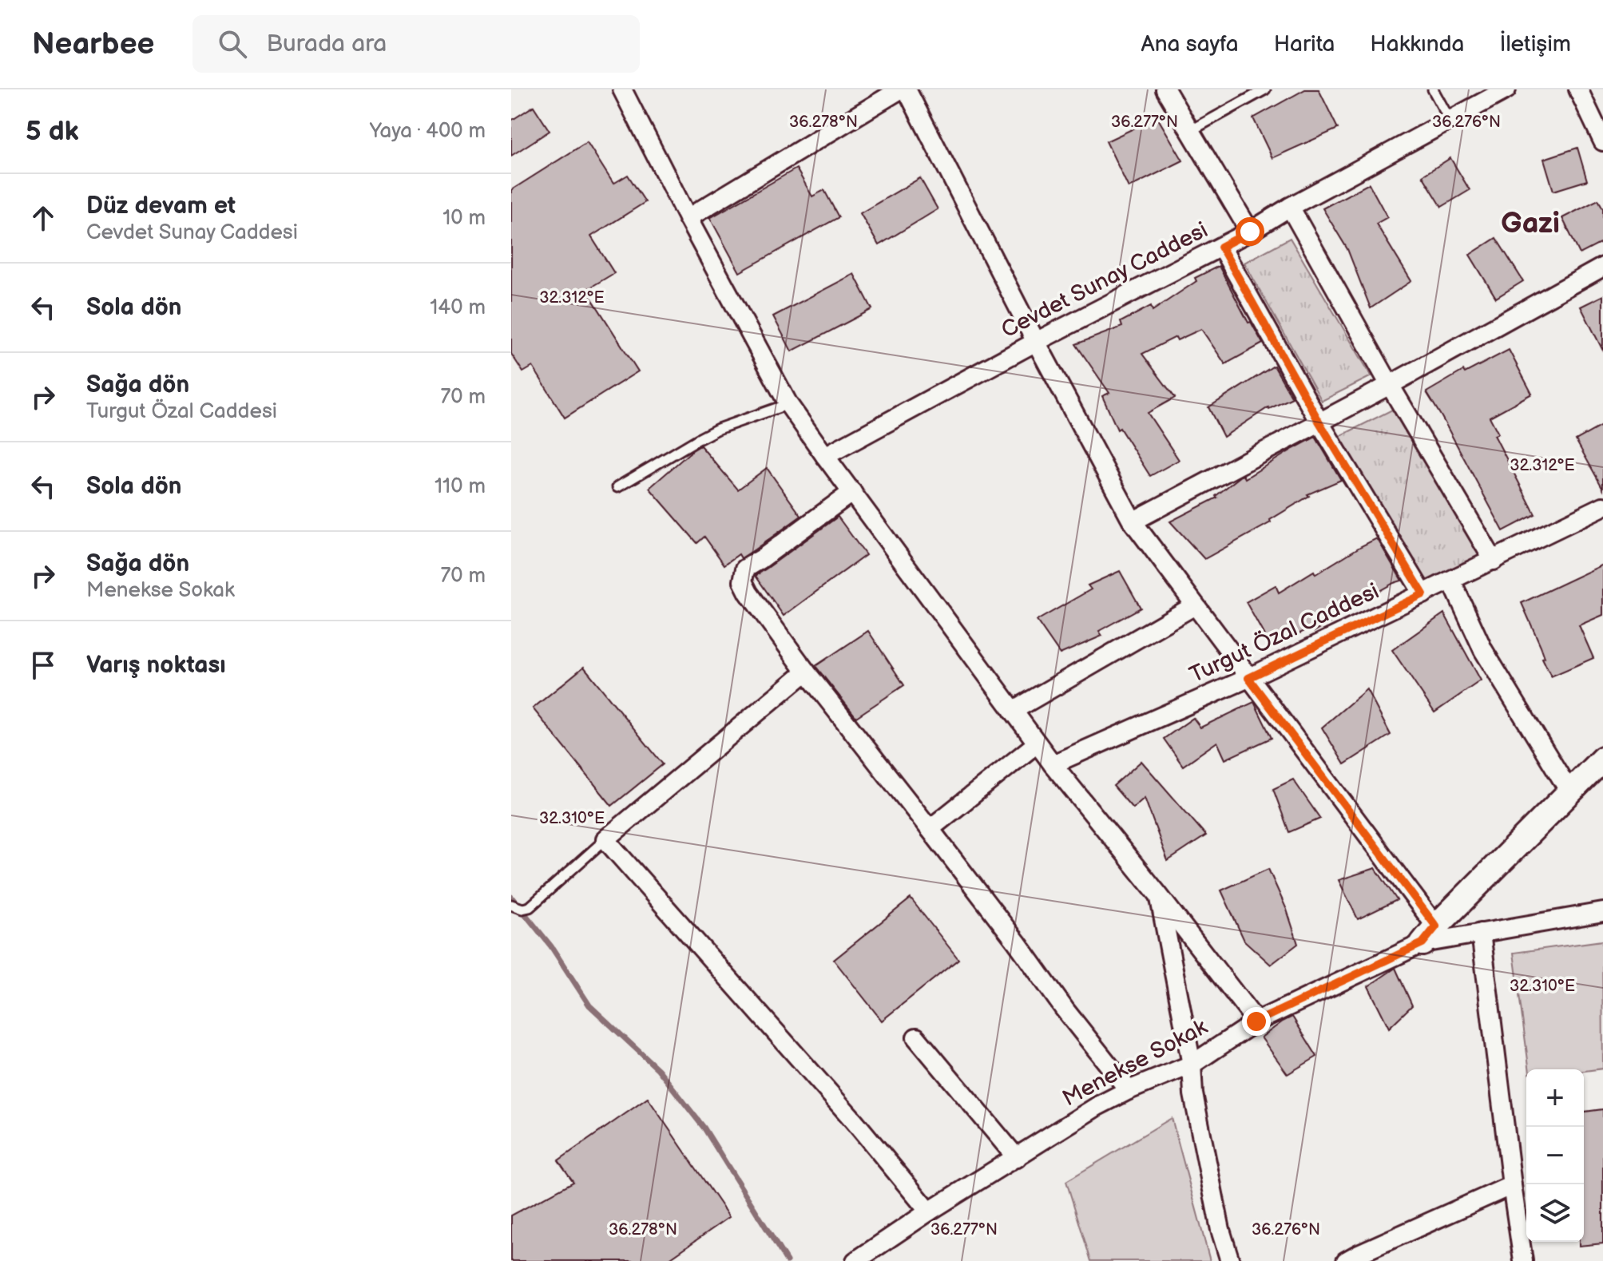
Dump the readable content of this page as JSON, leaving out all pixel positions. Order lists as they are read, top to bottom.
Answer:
{
  "streets": {
    "street": ["Cevdet Sunay Caddesi", "Turgut Özal Caddesi", "Menekse Sokak"]
  },
  "districts": ["Gazi"],
  "page": {
    "header": "Nearbee",
    "search": "Burada ara",
    "nav": [
      "Ana sayfa",
      "Harita",
      "Hakkında",
      "İletişim"
    ],
    "heading": ["5 dk", "Yaya · 400 m"],
    "list": [
      ["Düz devam et", "Cevdet Sunay Caddesi", "10 m"],
      ["Sola dön", "140 m"],
      ["Sağa dön", "Turgut Özal Caddesi", "70 m"],
      ["Sola dön", "110 m"],
      ["Sağa dön", "Menekse Sokak", "70 m"],
      "Varış noktası"
    ],
    "map_buttons": ["+", "−"]
  },
  "coordinates": [
    "36.278°N",
    "36.277°N",
    "36.276°N",
    "32.312°E",
    "32.310°E"
  ]
}
